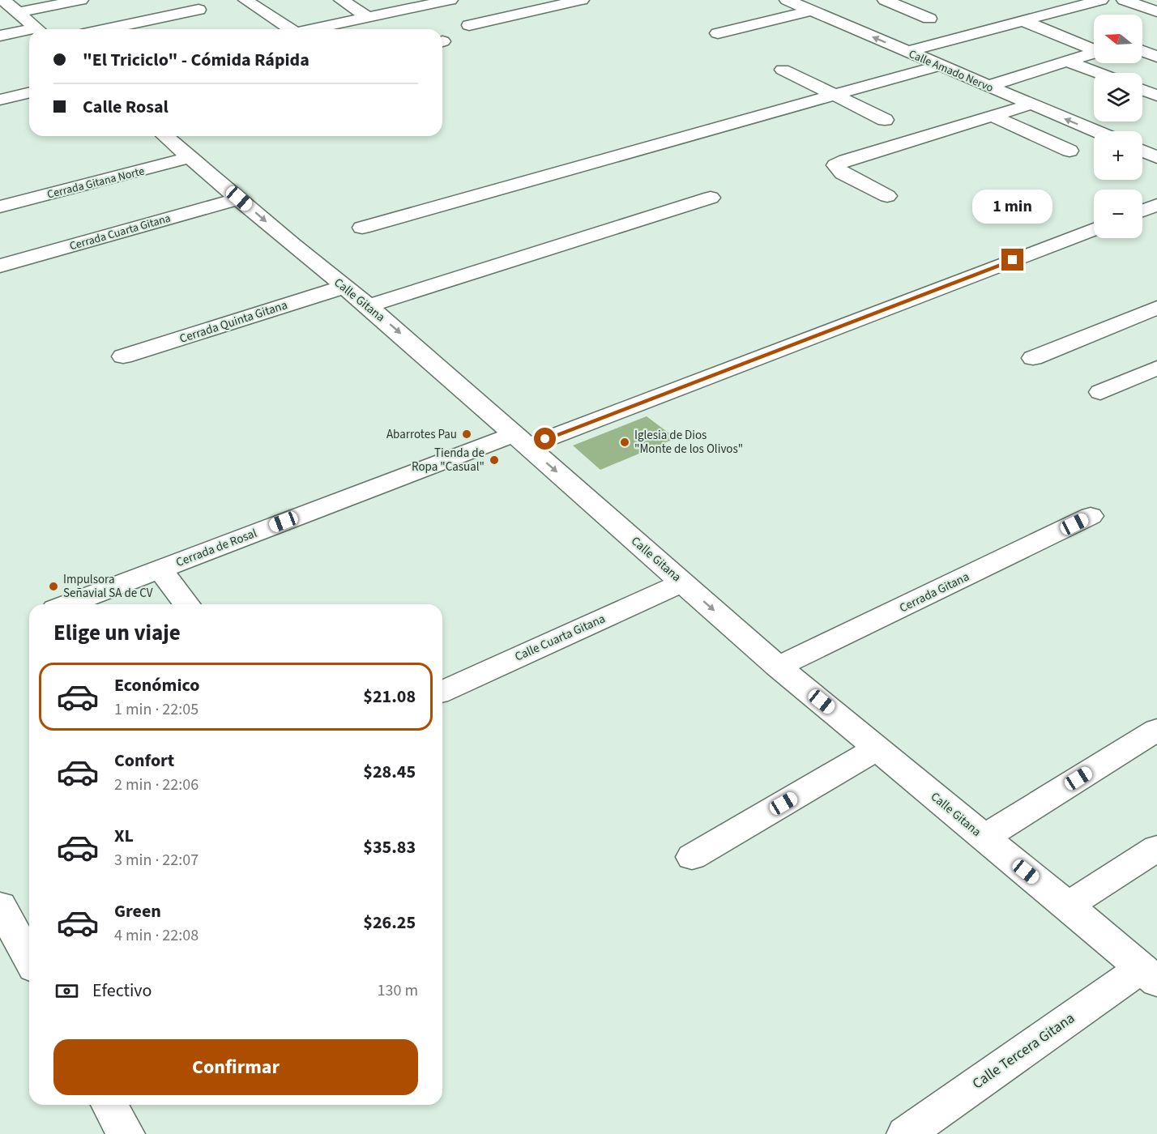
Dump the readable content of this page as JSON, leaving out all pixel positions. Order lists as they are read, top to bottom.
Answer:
{
  "streets": {
    "street": [
      "Calle Amado Nervo",
      "Cerrada Gitana Norte",
      "Cerrada Cuarta Gitana",
      "Calle Gitana",
      "Cerrada Quinta Gitana",
      "Cerrada de Rosal",
      "Cerrada Gitana",
      "Calle Cuarta Gitana",
      "Calle Tercera Gitana"
    ]
  },
  "crossings": [
    ["Cerrada Gitana Norte", "Calle Gitana"],
    ["Cerrada Cuarta Gitana", "Calle Gitana"],
    ["Calle Gitana", "Cerrada Quinta Gitana"],
    ["Calle Gitana", "Cerrada de Rosal"],
    ["Calle Gitana", "Cerrada Gitana"],
    ["Calle Gitana", "Calle Cuarta Gitana"],
    ["Calle Gitana", "Calle Tercera Gitana"]
  ],
  "one_way": ["Calle Gitana"],
  "places": [
    "Abarrotes Pau",
    "Iglesia de Dios \"Monte de los Olivos\"",
    "Tienda de Ropa \"Casual\"",
    "Impulsora Señavial SA de CV"
  ],
  "north": "left",
  "page": {
    "map_buttons": ["+", "−"],
    "banner": ["\"El Triciclo\" - Cómida Rápida", "Calle Rosal"],
    "bubble": "1 min",
    "heading": "Elige un viaje",
    "list": [
      {
        "name": "Económico",
        "note": "1 min · 22:05",
        "value": "$21.08"
      },
      {
        "name": "Confort",
        "note": "2 min · 22:06",
        "value": "$28.45"
      },
      {
        "name": "XL",
        "note": "3 min · 22:07",
        "value": "$35.83"
      },
      {
        "name": "Green",
        "note": "4 min · 22:08",
        "value": "$26.25"
      }
    ],
    "pay": ["Efectivo", "130 m"],
    "buttons": "Confirmar"
  }
}
